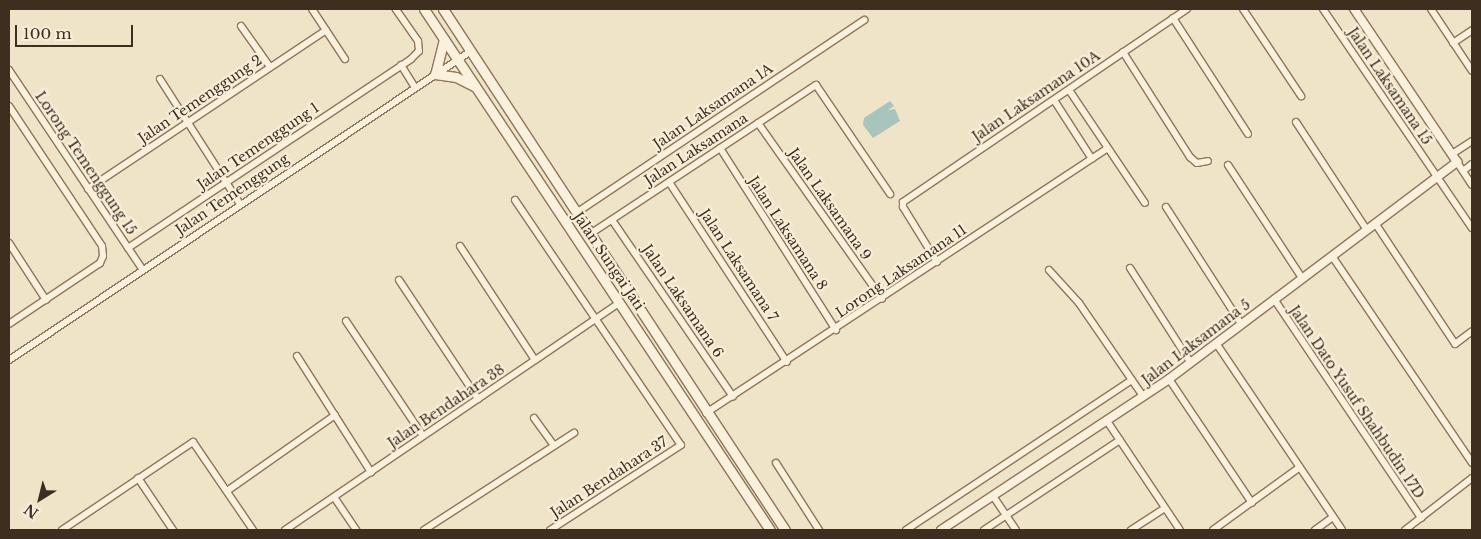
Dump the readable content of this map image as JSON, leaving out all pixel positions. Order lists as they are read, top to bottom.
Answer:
{
  "streets": {
    "main road": ["Jalan Sungai Jati"],
    "street": [
      "Jalan Laksamana 15",
      "Jalan Laksamana 10A",
      "Jalan Temenggung 2",
      "Jalan Laksamana 1A",
      "Jalan Temenggung 1",
      "Jalan Laksamana",
      "Lorong Temenggung 15",
      "Jalan Temenggung",
      "Jalan Laksamana 9",
      "Jalan Laksamana 8",
      "Jalan Laksamana 7",
      "Lorong Laksamana 11",
      "Jalan Laksamana 6",
      "Jalan Laksamana 5",
      "Jalan Dato Yusuf Shahbudin 17D",
      "Jalan Bendahara 38",
      "Jalan Bendahara 37"
    ]
  },
  "crossings": [
    ["Jalan Laksamana 15", "Jalan Laksamana 5"],
    ["Jalan Laksamana 10A", "Lorong Laksamana 11"],
    ["Jalan Temenggung 2", "Lorong Temenggung 15"],
    ["Jalan Laksamana 1A", "Jalan Sungai Jati"],
    ["Jalan Temenggung 1", "Lorong Temenggung 15"],
    ["Jalan Laksamana", "Jalan Laksamana 9"],
    ["Jalan Laksamana", "Jalan Laksamana 8"],
    ["Jalan Laksamana", "Jalan Sungai Jati"],
    ["Jalan Laksamana", "Jalan Laksamana 7"],
    ["Jalan Laksamana", "Jalan Laksamana 6"],
    ["Lorong Temenggung 15", "Jalan Temenggung"],
    ["Jalan Temenggung", "Jalan Sungai Jati"],
    ["Jalan Laksamana 9", "Lorong Laksamana 11"],
    ["Jalan Laksamana 8", "Lorong Laksamana 11"],
    ["Jalan Sungai Jati", "Lorong Laksamana 11"],
    ["Jalan Sungai Jati", "Jalan Bendahara 38"],
    ["Jalan Laksamana 7", "Lorong Laksamana 11"],
    ["Lorong Laksamana 11", "Jalan Laksamana 6"],
    ["Jalan Laksamana 5", "Jalan Dato Yusuf Shahbudin 17D"],
    ["Jalan Bendahara 38", "Jalan Bendahara 37"]
  ],
  "scale_bar": "100 m",
  "north": "bottom left"
}
